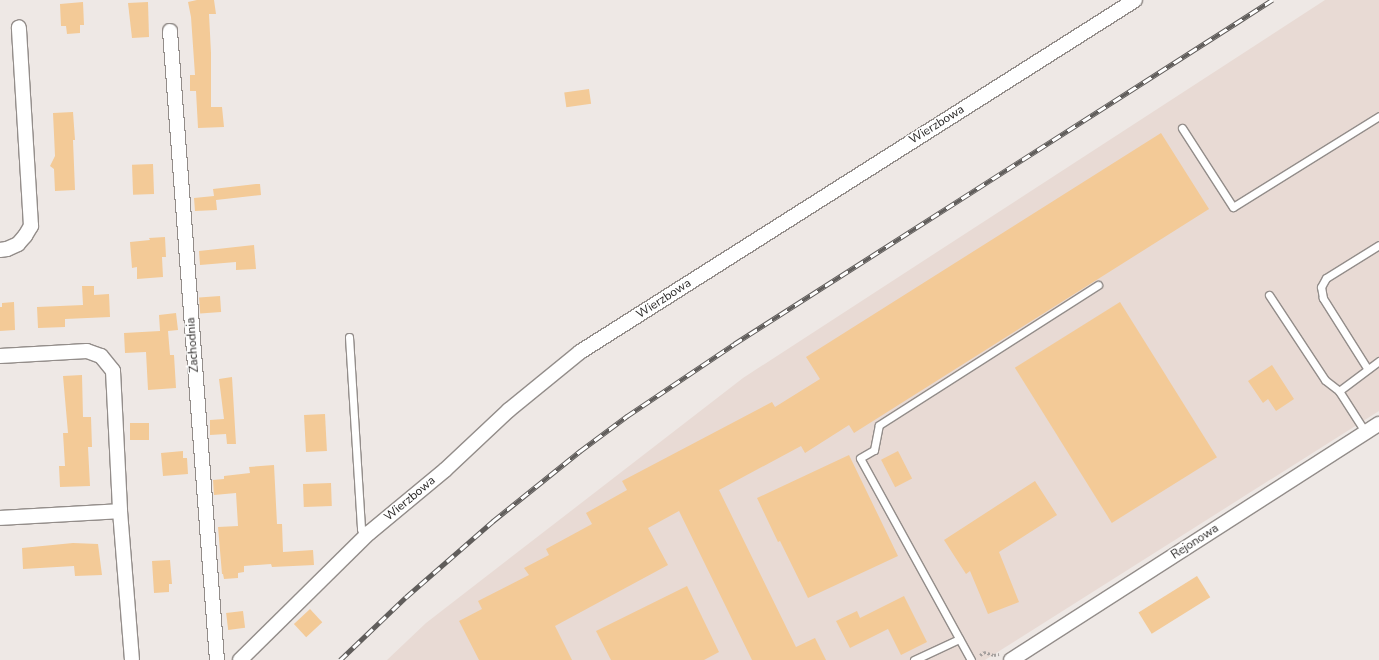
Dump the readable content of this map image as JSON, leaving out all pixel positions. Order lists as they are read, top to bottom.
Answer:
{
  "streets": {
    "street": ["Wierzbowa", "Zachodnia", "Rejonowa"]
  }
}
